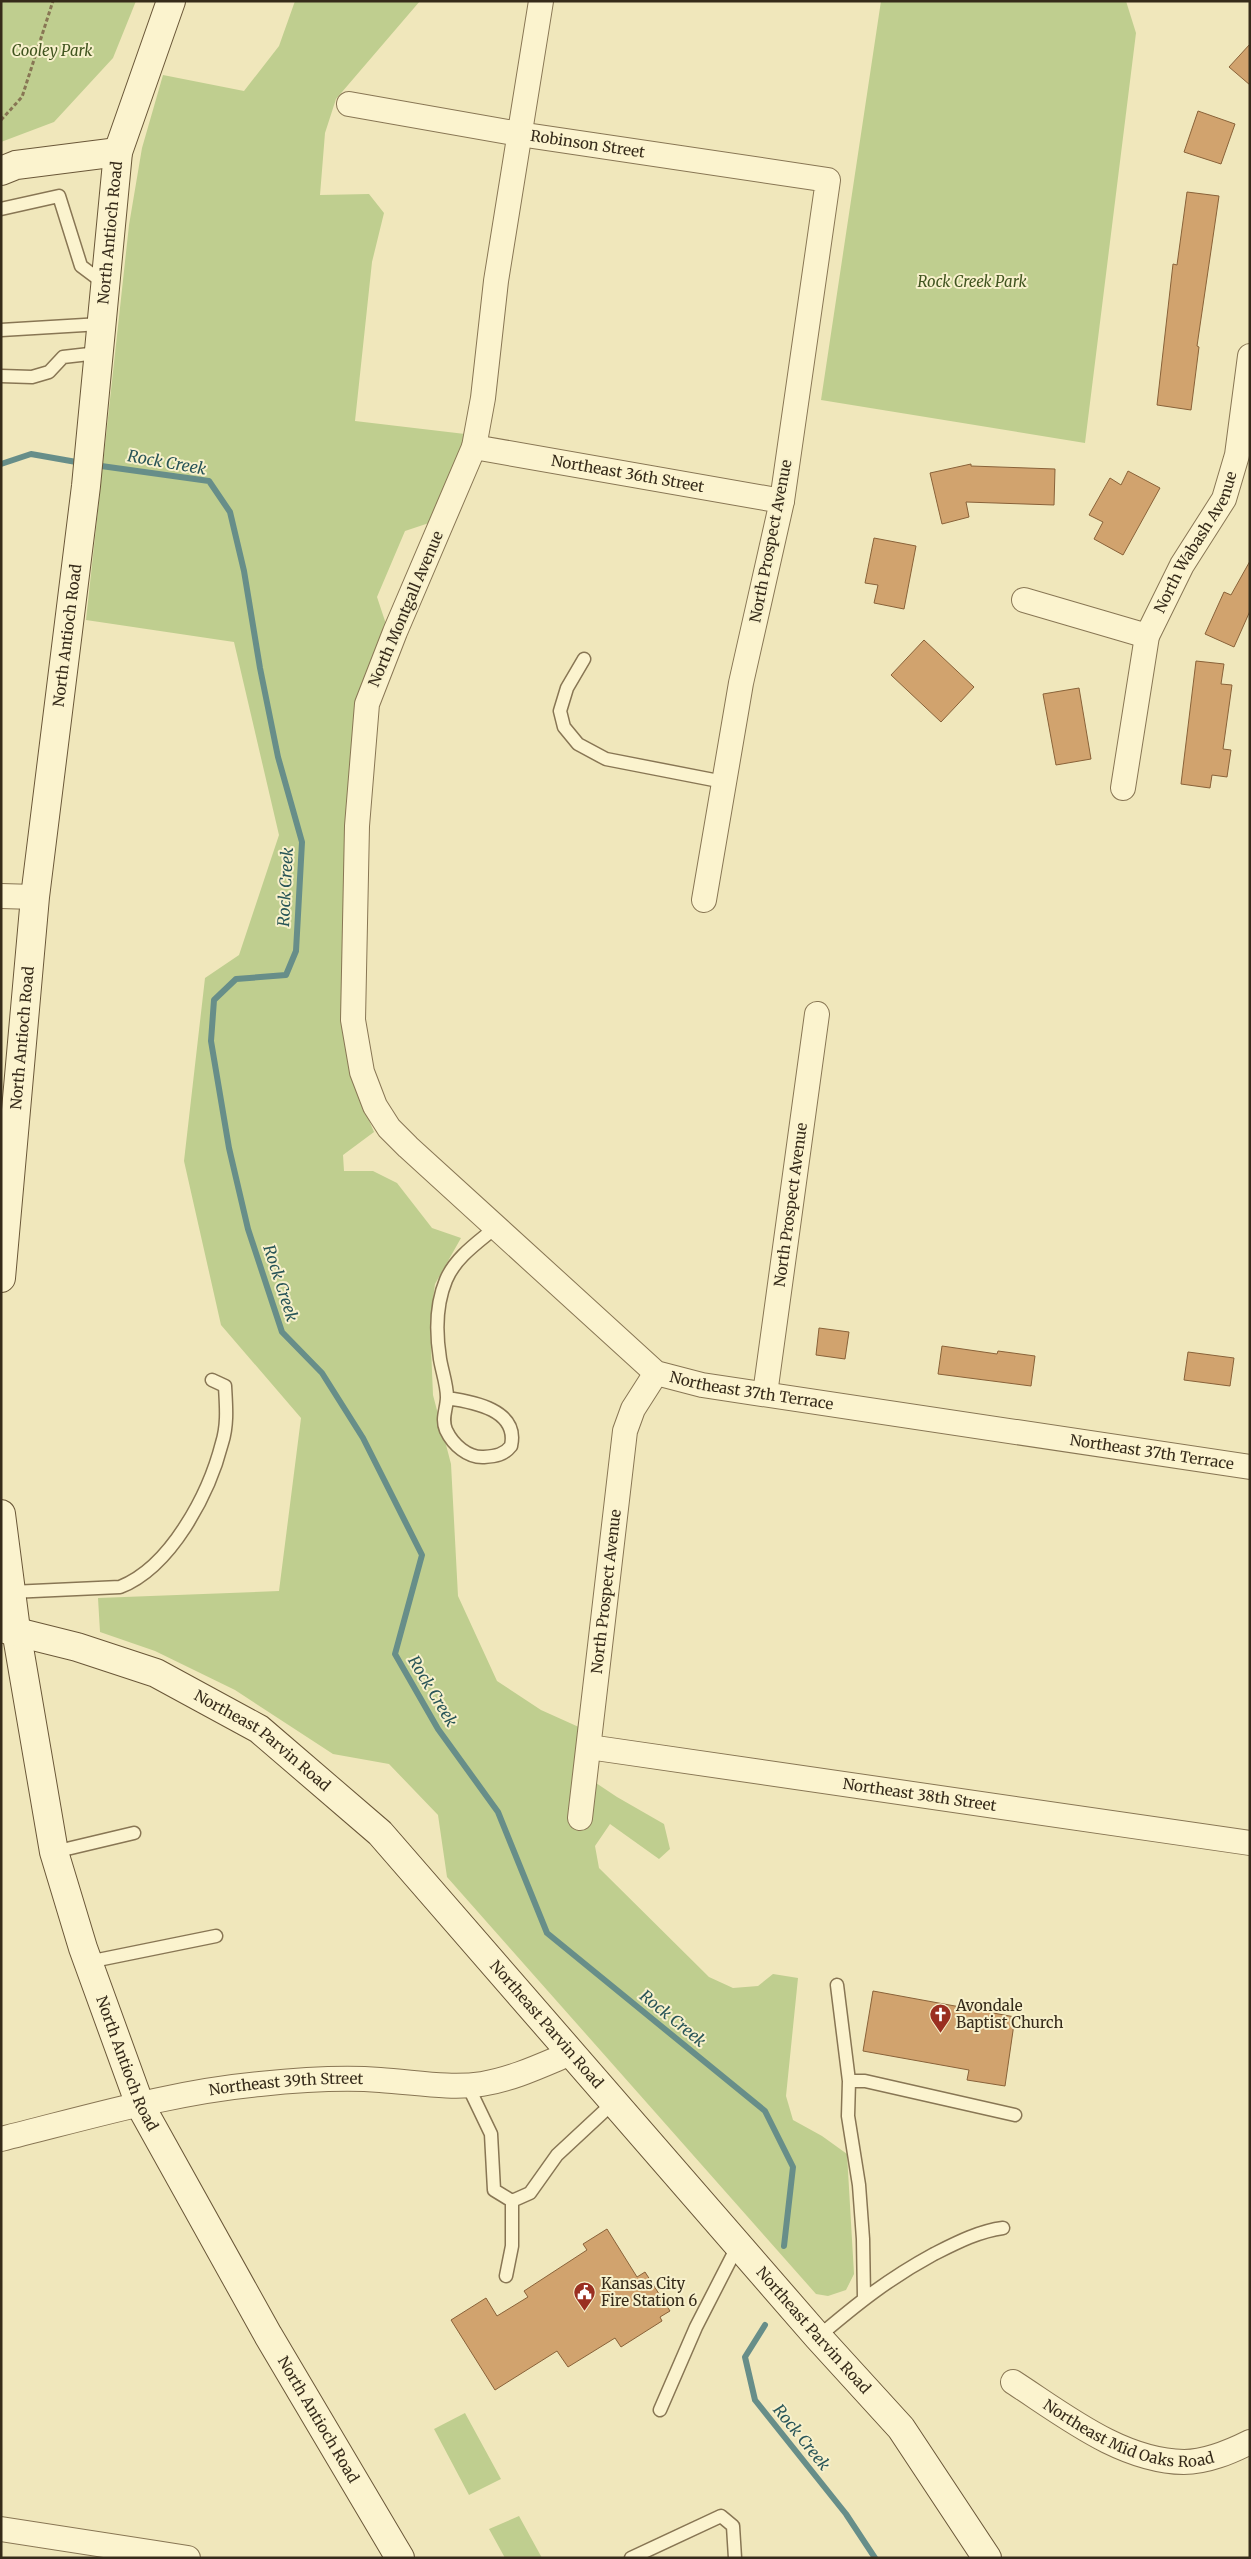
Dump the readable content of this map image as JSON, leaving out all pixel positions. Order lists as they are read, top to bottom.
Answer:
{
  "streets": {
    "street": [
      "Robinson Street",
      "North Antioch Road",
      "Northeast 36th Street",
      "North Prospect Avenue",
      "North Wabash Avenue",
      "North Montgall Avenue",
      "Northeast 37th Terrace",
      "Northeast Parvin Road",
      "Northeast 38th Street",
      "Northeast 39th Street",
      "Northeast Mid Oaks Road"
    ]
  },
  "crossings": [
    ["Robinson Street", "North Prospect Avenue"],
    ["Robinson Street", "North Montgall Avenue"],
    ["North Antioch Road", "Northeast Parvin Road"],
    ["North Antioch Road", "Northeast 39th Street"],
    ["Northeast 36th Street", "North Prospect Avenue"],
    ["Northeast 36th Street", "North Montgall Avenue"],
    ["North Prospect Avenue", "Northeast 37th Terrace"],
    ["North Prospect Avenue", "Northeast 38th Street"],
    ["North Montgall Avenue", "Northeast 37th Terrace"],
    ["Northeast Parvin Road", "Northeast 39th Street"]
  ],
  "water": ["Rock Creek"],
  "parks": ["Cooley Park", "Rock Creek Park"],
  "places": {
    "church": ["Avondale Baptist Church"],
    "public building": ["Kansas City Fire Station 6"]
  }
}
